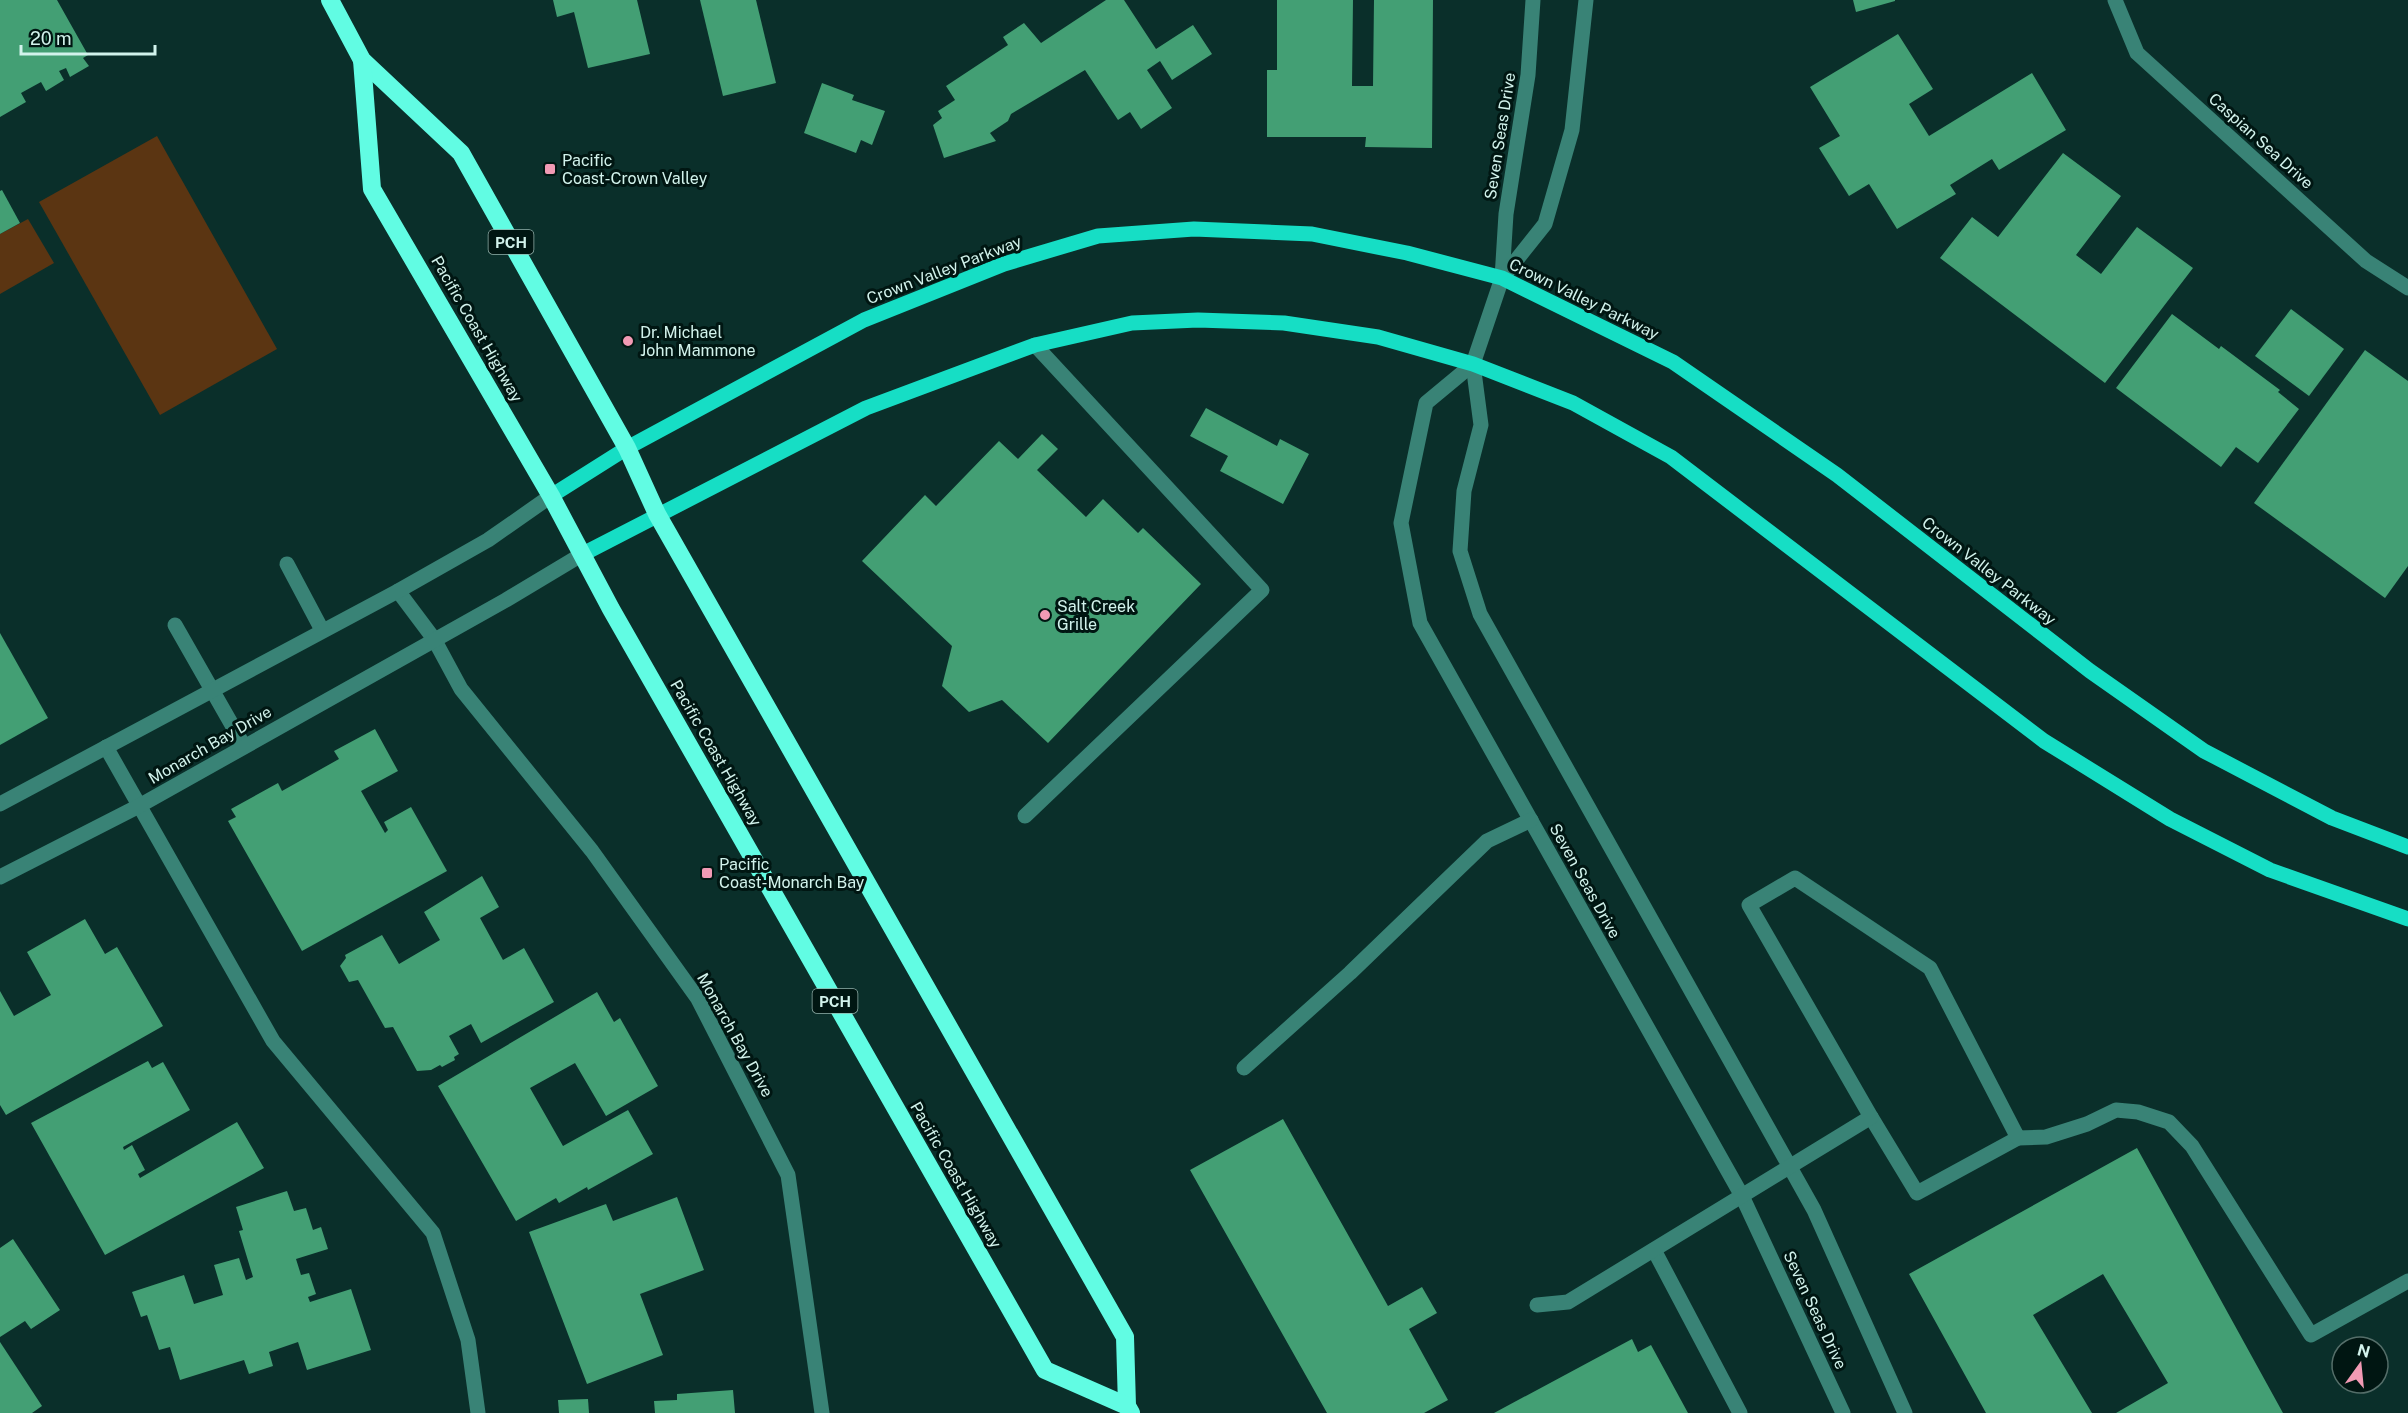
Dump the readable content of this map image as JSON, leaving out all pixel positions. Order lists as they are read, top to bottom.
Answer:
{
  "streets": {
    "highway": ["PCH", "Pacific Coast Highway"],
    "main road": ["Crown Valley Parkway"],
    "street": ["Seven Seas Drive", "Caspian Sea Drive", "Monarch Bay Drive"]
  },
  "crossings": [
    ["Seven Seas Drive", "Crown Valley Parkway"],
    ["Crown Valley Parkway", "Pacific Coast Highway"],
    ["Pacific Coast Highway", "Monarch Bay Drive"]
  ],
  "places": {
    "transit": ["Pacific Coast-Crown Valley", "Pacific Coast-Monarch Bay"],
    "other": ["Dr. Michael John Mammone", "Salt Creek Grille"]
  },
  "scale_bar": "20 m",
  "north": "top"
}
